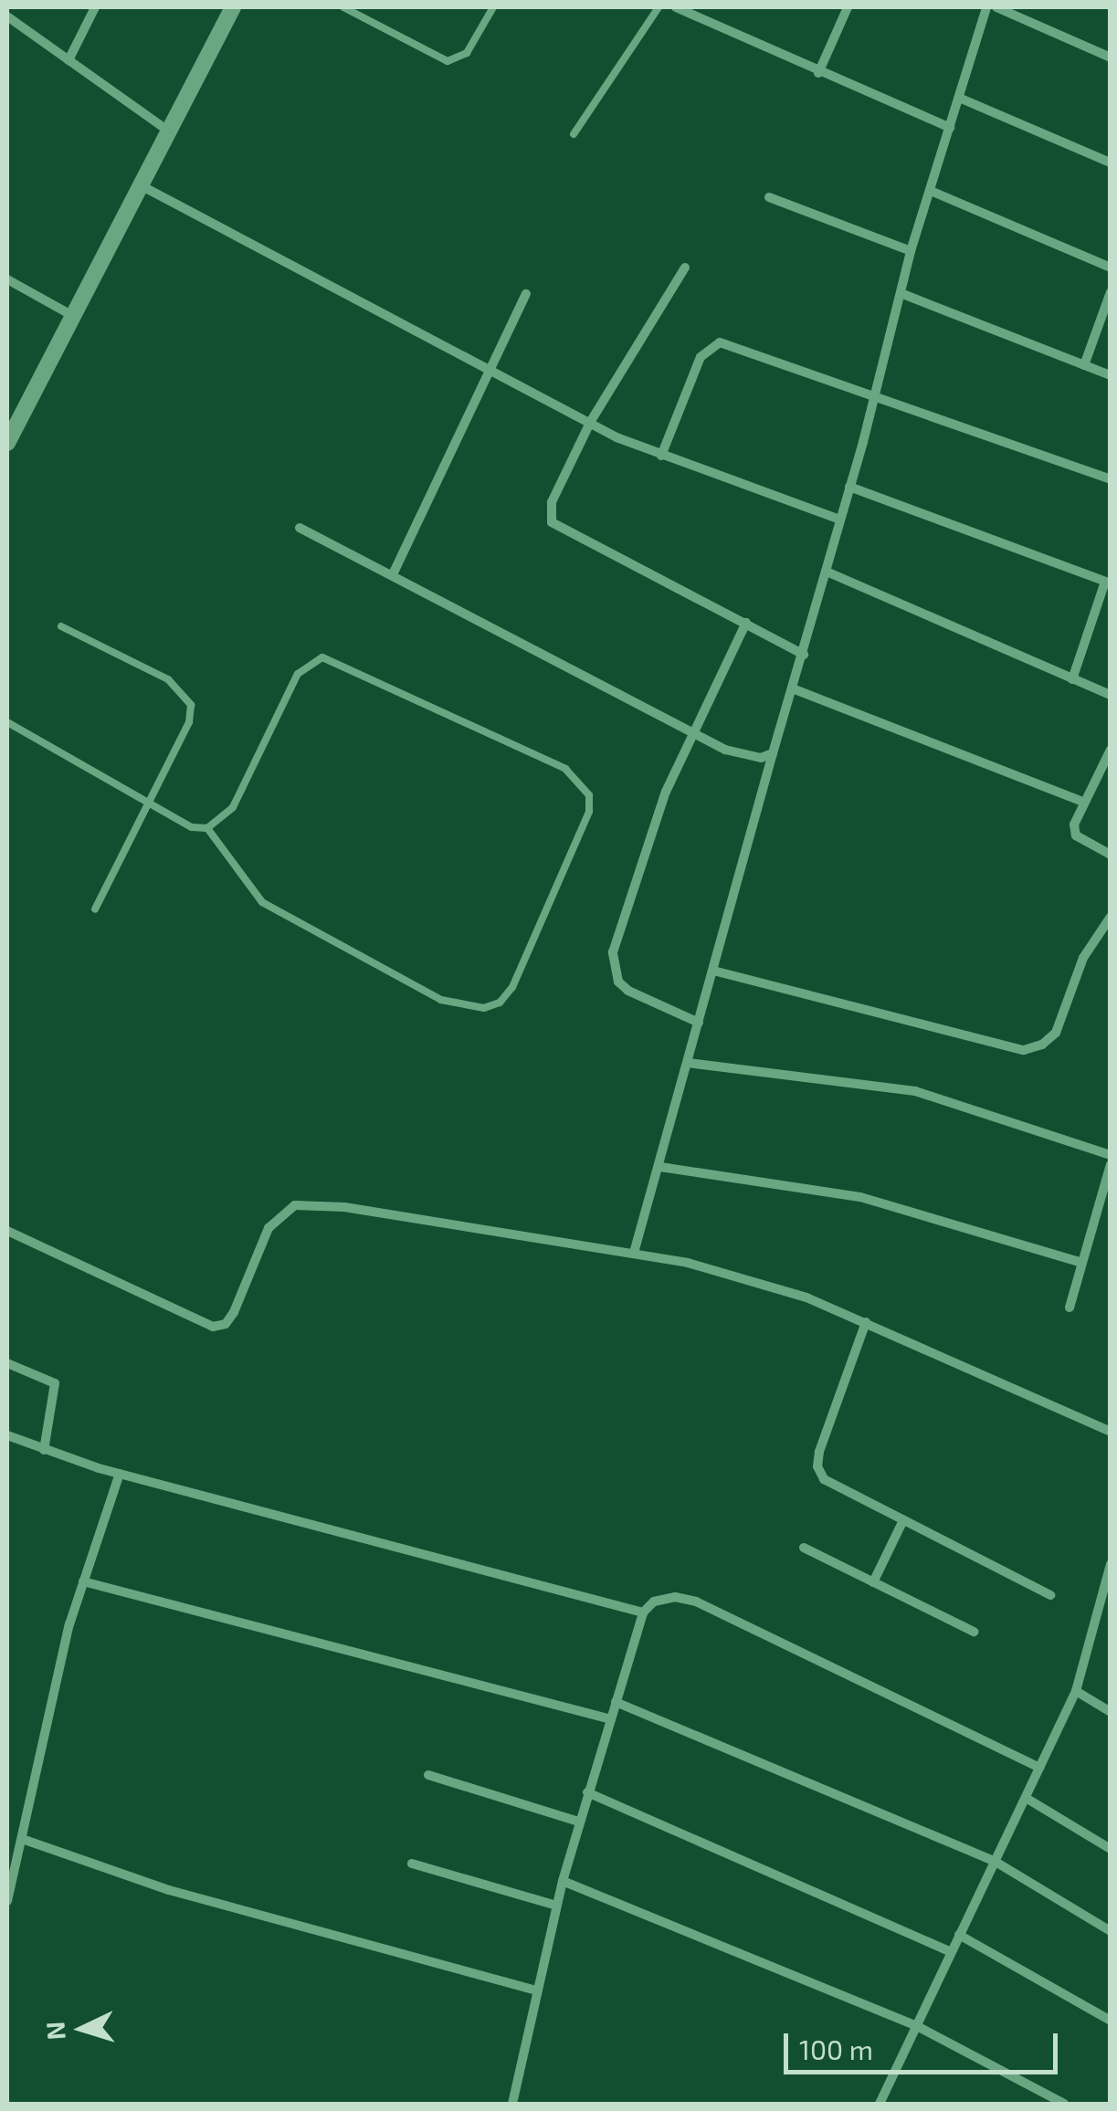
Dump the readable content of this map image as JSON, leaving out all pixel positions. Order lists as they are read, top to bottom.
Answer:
{
  "scale_bar": "100 m",
  "north": "left"
}
